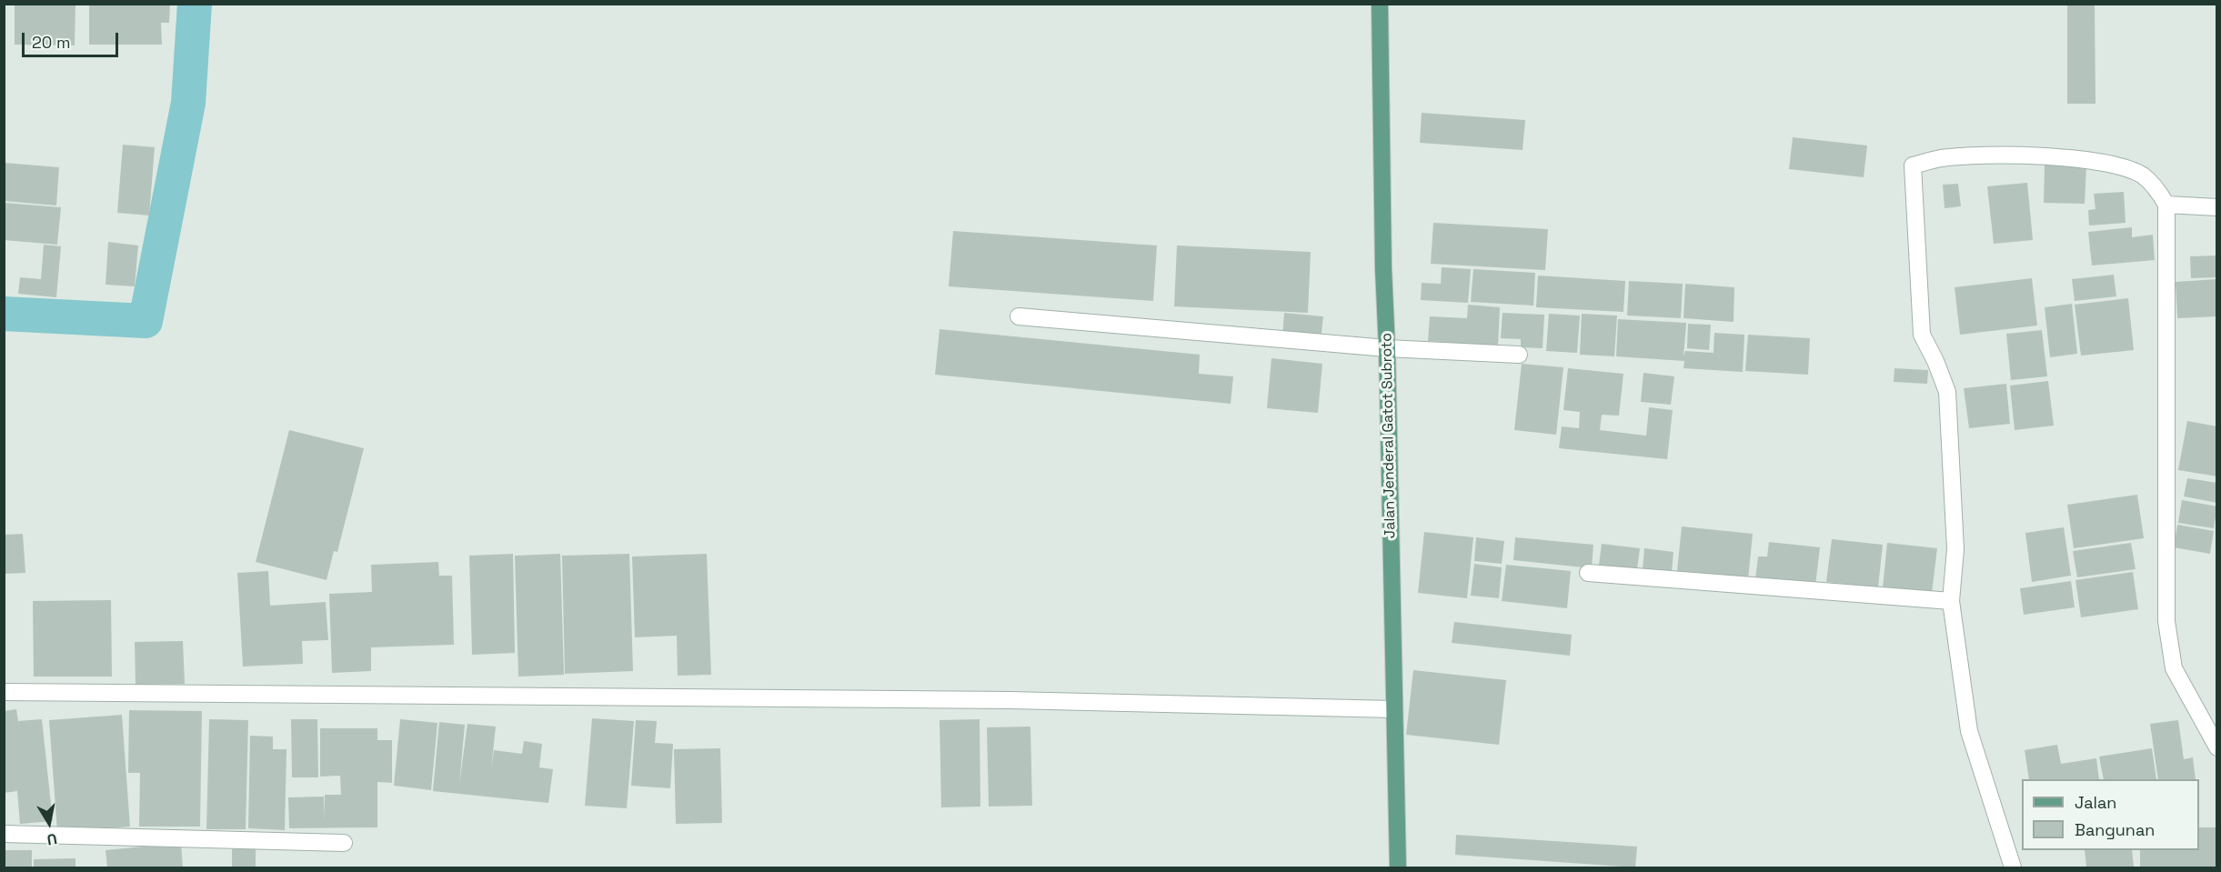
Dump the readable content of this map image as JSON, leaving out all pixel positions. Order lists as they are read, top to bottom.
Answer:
{
  "streets": {
    "main road": ["Jalan Jenderal Gatot Subroto"]
  },
  "legend": ["Jalan", "Bangunan"],
  "scale_bar": "20 m",
  "north": "bottom"
}
